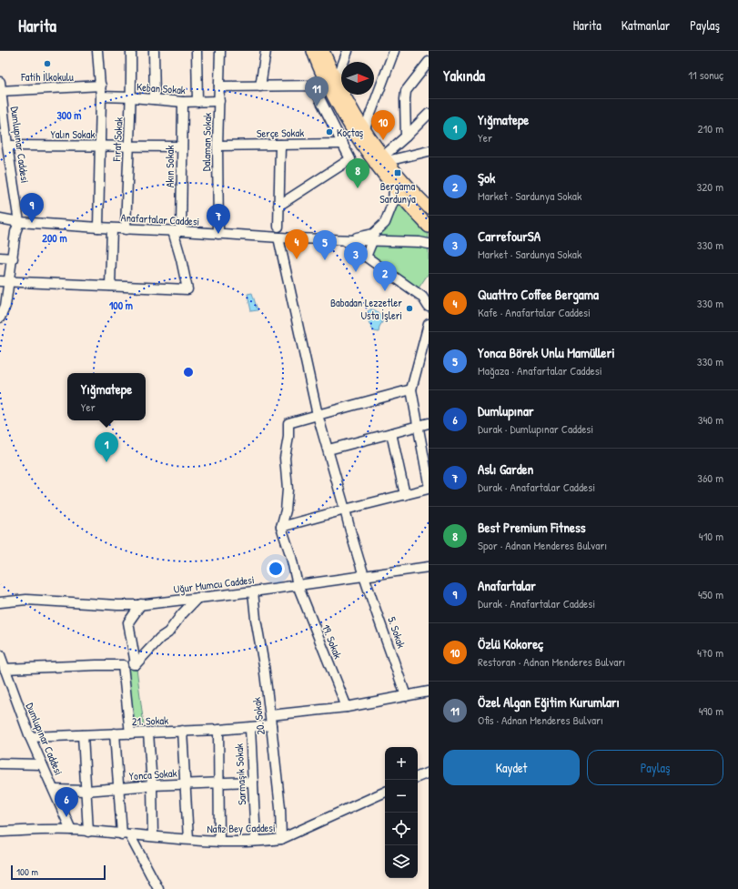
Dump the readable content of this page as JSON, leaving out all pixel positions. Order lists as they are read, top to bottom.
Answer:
{
  "streets": {
    "street": [
      "Keban Sokak",
      "Serçe Sokak",
      "Yalın Sokak",
      "Fırat Sokak",
      "Dalaman Sokak",
      "Dumlupınar Caddesi",
      "Akın Sokak",
      "Anafartalar Caddesi",
      "Uğur Mumcu Caddesi",
      "5. Sokak",
      "19. Sokak",
      "20. Sokak",
      "21. Sokak",
      "Yonca Sokak",
      "Sarmaşık Sokak",
      "Nafiz Bey Caddesi"
    ]
  },
  "crossings": [
    ["Keban Sokak", "Fırat Sokak"],
    ["Keban Sokak", "Dalaman Sokak"],
    ["Keban Sokak", "Akın Sokak"],
    ["Serçe Sokak", "Dalaman Sokak"],
    ["Yalın Sokak", "Fırat Sokak"],
    ["Yalın Sokak", "Dumlupınar Caddesi"],
    ["Yalın Sokak", "Akın Sokak"],
    ["Fırat Sokak", "Anafartalar Caddesi"],
    ["Dalaman Sokak", "Anafartalar Caddesi"],
    ["Dumlupınar Caddesi", "Anafartalar Caddesi"],
    ["Dumlupınar Caddesi", "21. Sokak"],
    ["Dumlupınar Caddesi", "Yonca Sokak"],
    ["Dumlupınar Caddesi", "Nafiz Bey Caddesi"],
    ["Akın Sokak", "Anafartalar Caddesi"],
    ["Anafartalar Caddesi", "5. Sokak"],
    ["Uğur Mumcu Caddesi", "5. Sokak"],
    ["Uğur Mumcu Caddesi", "19. Sokak"],
    ["Uğur Mumcu Caddesi", "20. Sokak"],
    ["20. Sokak", "21. Sokak"],
    ["20. Sokak", "Nafiz Bey Caddesi"],
    ["21. Sokak", "Sarmaşık Sokak"],
    ["Yonca Sokak", "Sarmaşık Sokak"],
    ["Sarmaşık Sokak", "Nafiz Bey Caddesi"]
  ],
  "places": {
    "other": ["Fatih İlkokulu", "Koçtaş", "Babadan Lezzetler Usta İşleri"],
    "transit": ["Bergama Sardunya"]
  },
  "scale_bar": "100 m",
  "north": "right",
  "page": {
    "header": "Harita",
    "nav": ["Harita", "Katmanlar", "Paylaş"],
    "heading": ["Yakında", "11 sonuç"],
    "pins": [
      "11",
      "10",
      "8",
      "9",
      "7",
      "4",
      "5",
      "3",
      "2",
      "1",
      "6"
    ],
    "list": [
      {
        "mark": "1",
        "name": "Yığmatepe",
        "note": "Yer",
        "value": "210 m"
      },
      {
        "mark": "2",
        "name": "Şok",
        "note": "Market · Sardunya Sokak",
        "value": "320 m"
      },
      {
        "mark": "3",
        "name": "CarrefourSA",
        "note": "Market · Sardunya Sokak",
        "value": "330 m"
      },
      {
        "mark": "4",
        "name": "Quattro Coffee Bergama",
        "note": "Kafe · Anafartalar Caddesi",
        "value": "330 m"
      },
      {
        "mark": "5",
        "name": "Yonca Börek Unlu Mamülleri",
        "note": "Mağaza · Anafartalar Caddesi",
        "value": "330 m"
      },
      {
        "mark": "6",
        "name": "Dumlupınar",
        "note": "Durak · Dumlupınar Caddesi",
        "value": "340 m"
      },
      {
        "mark": "7",
        "name": "Aslı Garden",
        "note": "Durak · Anafartalar Caddesi",
        "value": "360 m"
      },
      {
        "mark": "8",
        "name": "Best Premium Fitness",
        "note": "Spor · Adnan Menderes Bulvarı",
        "value": "410 m"
      },
      {
        "mark": "9",
        "name": "Anafartalar",
        "note": "Durak · Anafartalar Caddesi",
        "value": "450 m"
      },
      {
        "mark": "10",
        "name": "Özlü Kokoreç",
        "note": "Restoran · Adnan Menderes Bulvarı",
        "value": "470 m"
      },
      {
        "mark": "11",
        "name": "Özel Algan Eğitim Kurumları",
        "note": "Ofis · Adnan Menderes Bulvarı",
        "value": "490 m"
      }
    ],
    "popup": ["Yığmatepe", "Yer"],
    "buttons": ["Kaydet", "Paylaş"],
    "map_buttons": ["+", "−"],
    "scale": "100 m"
  },
  "rings": ["300 m", "200 m", "100 m"]
}
